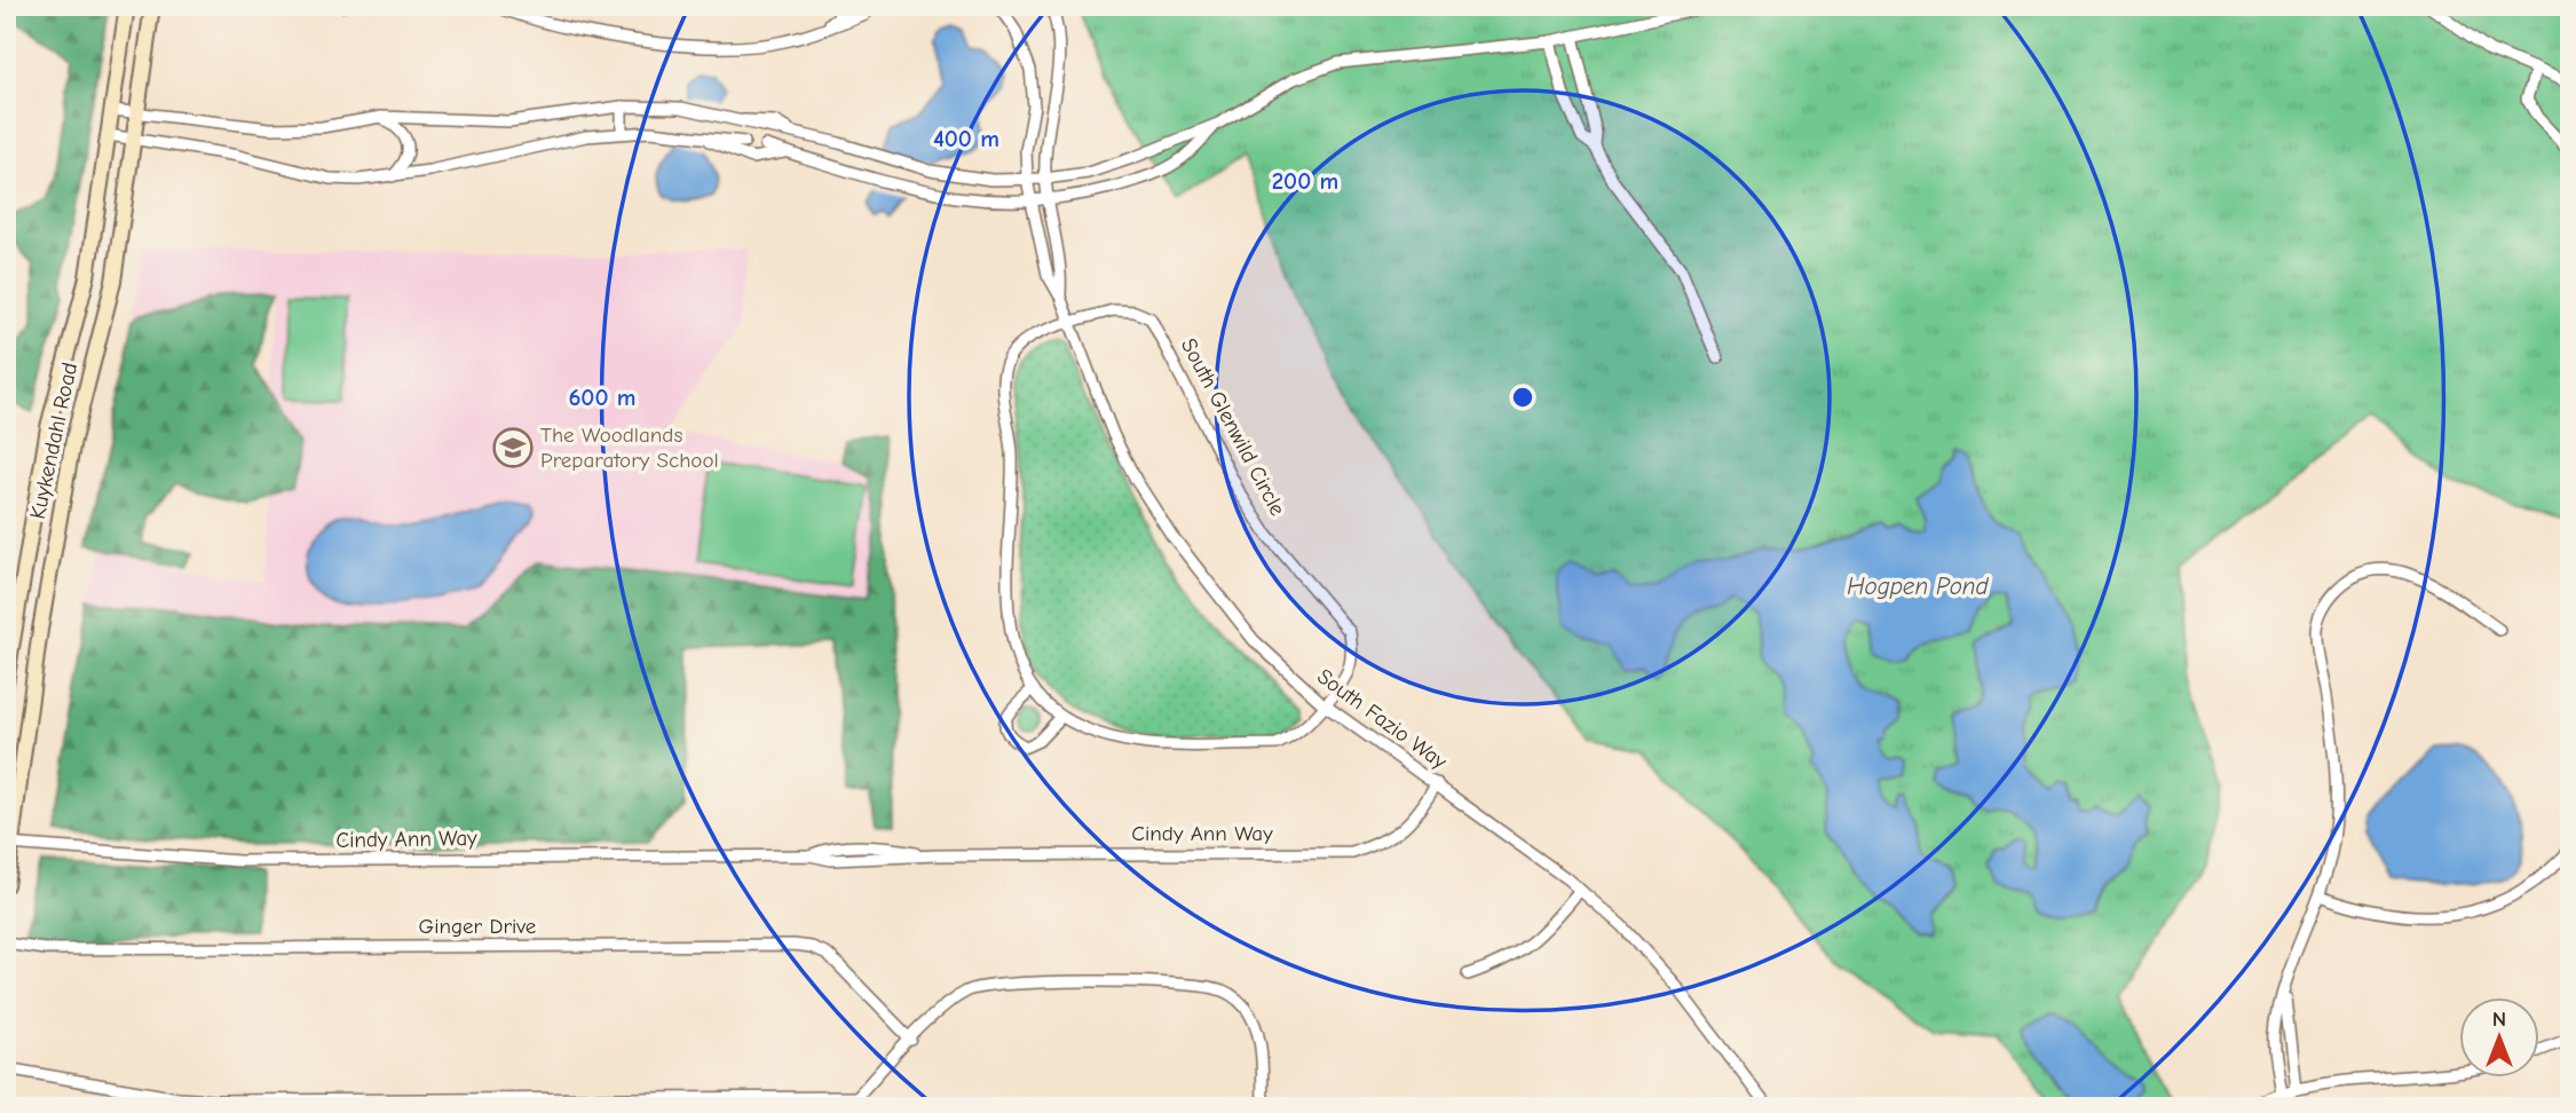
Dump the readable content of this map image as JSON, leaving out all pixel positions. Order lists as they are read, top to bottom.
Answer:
{
  "streets": {
    "main road": ["Kuykendahl Road"],
    "street": [
      "South Glenwild Circle",
      "South Fazio Way",
      "Cindy Ann Way",
      "Ginger Drive"
    ]
  },
  "crossings": [
    ["South Glenwild Circle", "South Fazio Way"],
    ["Kuykendahl Road", "Cindy Ann Way"],
    ["South Fazio Way", "Cindy Ann Way"]
  ],
  "water": ["Hogpen Pond"],
  "places": {
    "school or university": ["The Woodlands Preparatory School"]
  },
  "north": "top",
  "rings": ["400 m", "200 m", "600 m"]
}
